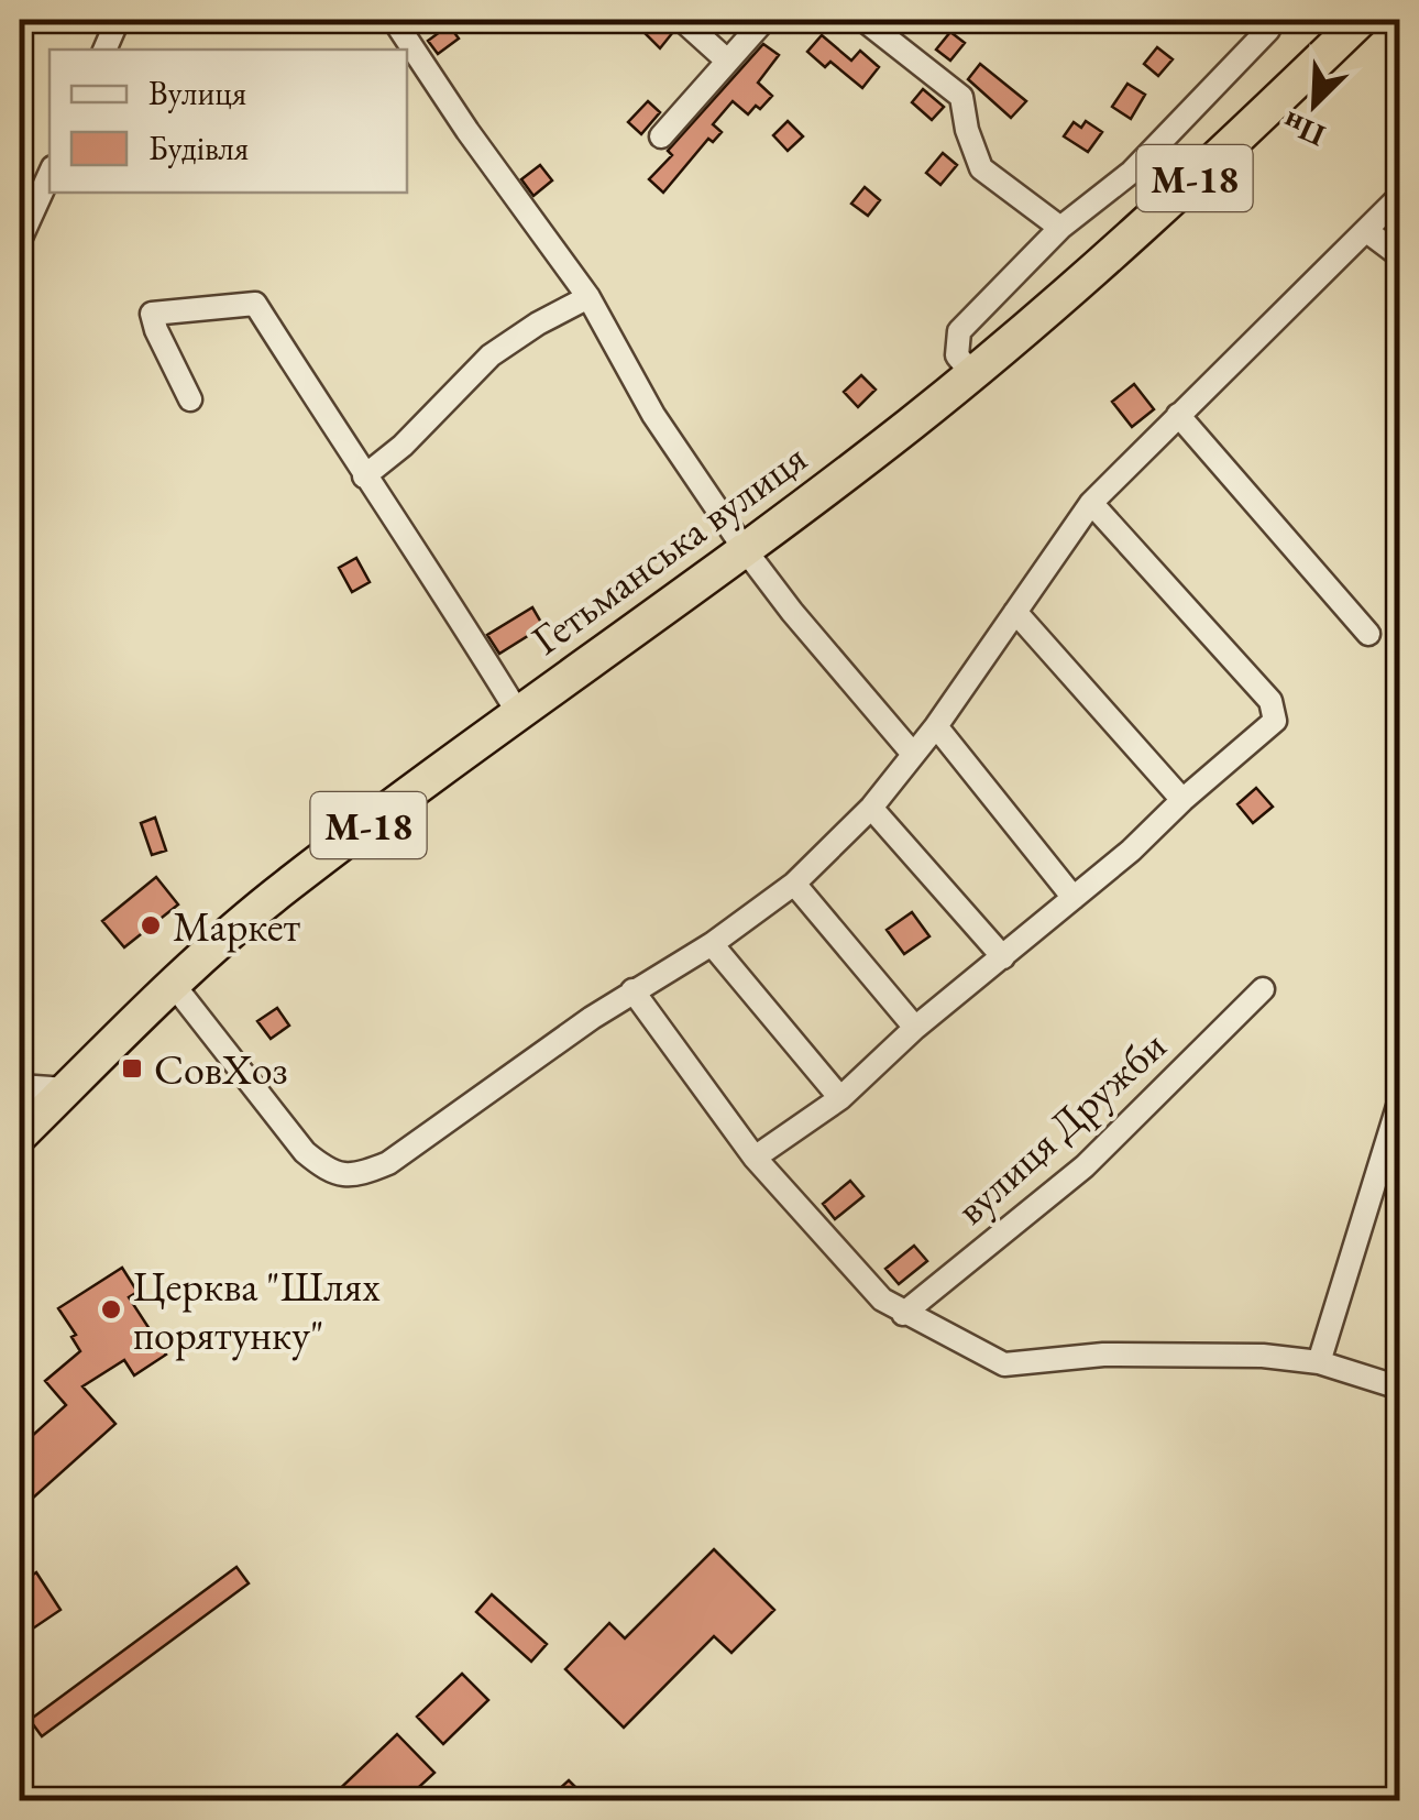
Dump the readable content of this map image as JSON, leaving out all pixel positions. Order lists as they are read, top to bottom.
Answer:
{
  "streets": {
    "highway": ["М-18", "Гетьманська вулиця"],
    "street": ["вулиця Дружби"]
  },
  "places": {
    "other": ["Маркет", "Церква \"Шлях порятунку\""],
    "transit": ["СовХоз"]
  },
  "legend": ["Вулиця", "Будівля"],
  "north": "bottom left"
}
